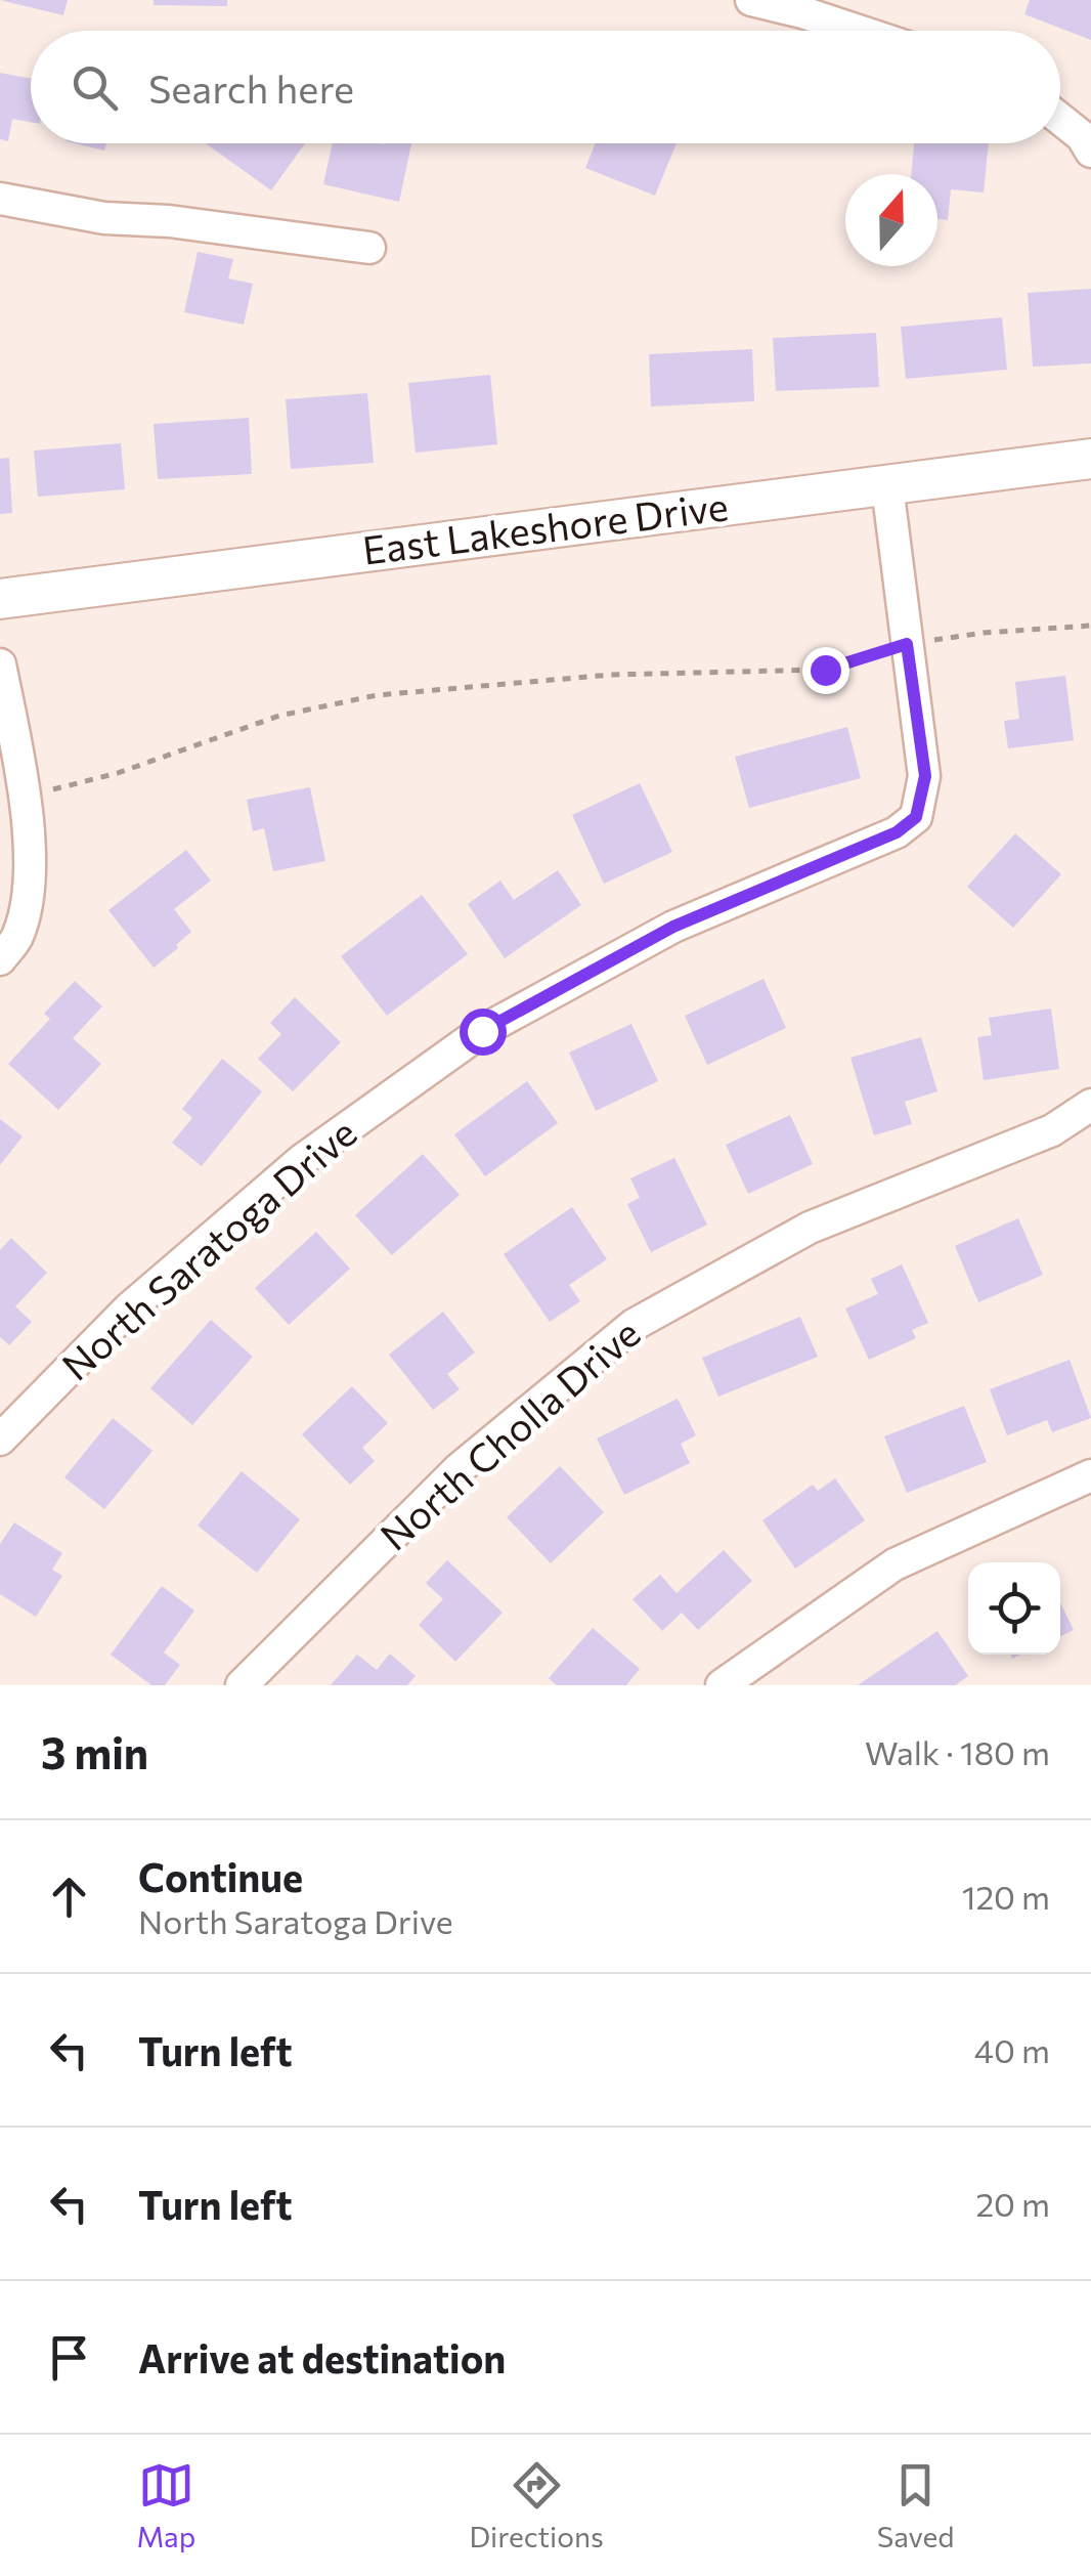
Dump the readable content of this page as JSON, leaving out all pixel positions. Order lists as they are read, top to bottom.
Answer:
{
  "streets": {
    "main road": ["East Lakeshore Drive"],
    "street": ["North Saratoga Drive", "North Cholla Drive"]
  },
  "north": "top",
  "page": {
    "search": "Search here",
    "heading": ["3 min", "Walk · 180 m"],
    "list": [
      ["Continue", "North Saratoga Drive", "120 m"],
      ["Turn left", "40 m"],
      ["Turn left", "20 m"],
      "Arrive at destination"
    ],
    "nav": ["Map", "Directions", "Saved"]
  }
}
